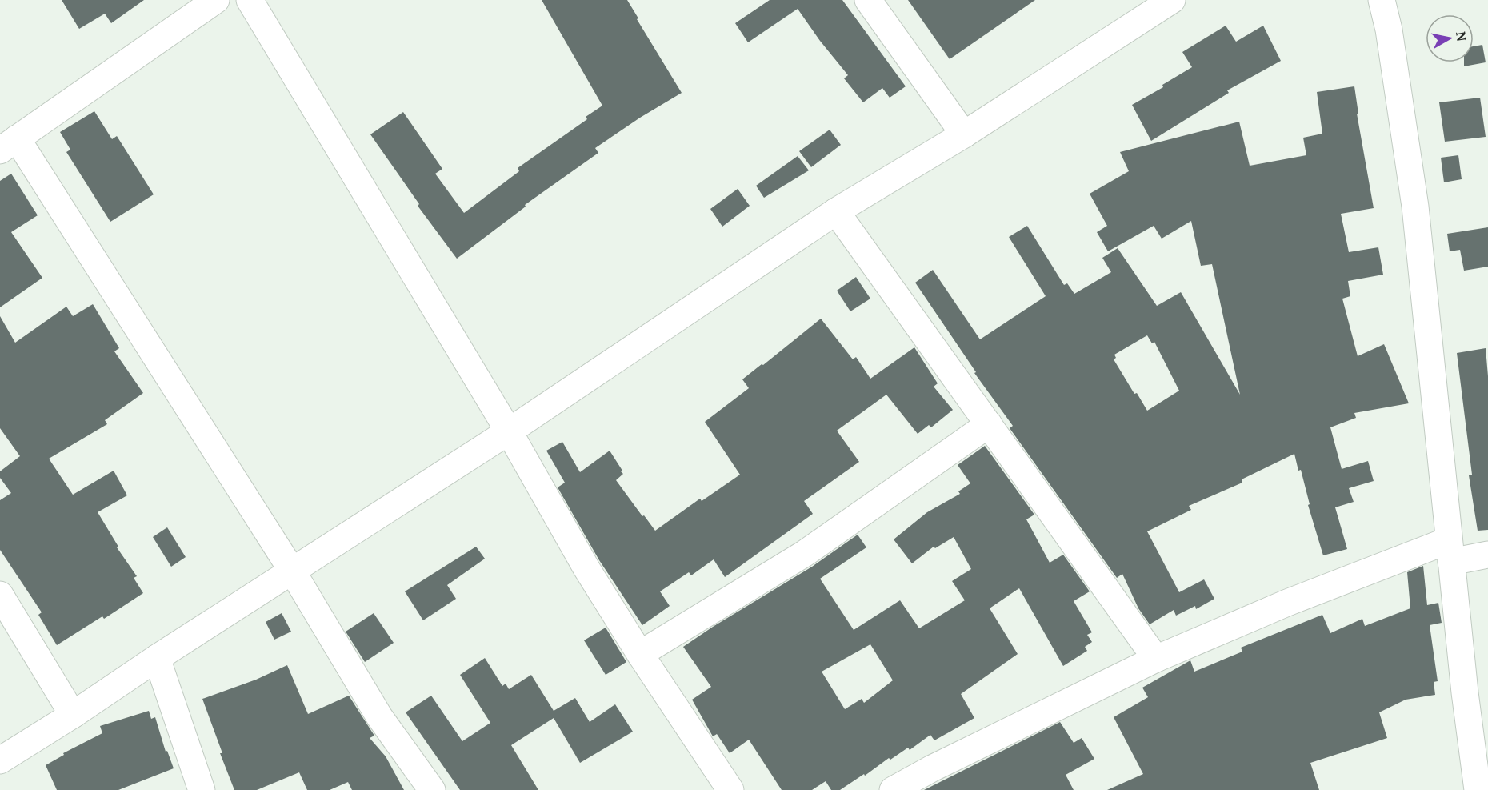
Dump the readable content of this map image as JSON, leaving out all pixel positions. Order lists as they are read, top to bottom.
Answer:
{
  "north": "right"
}
